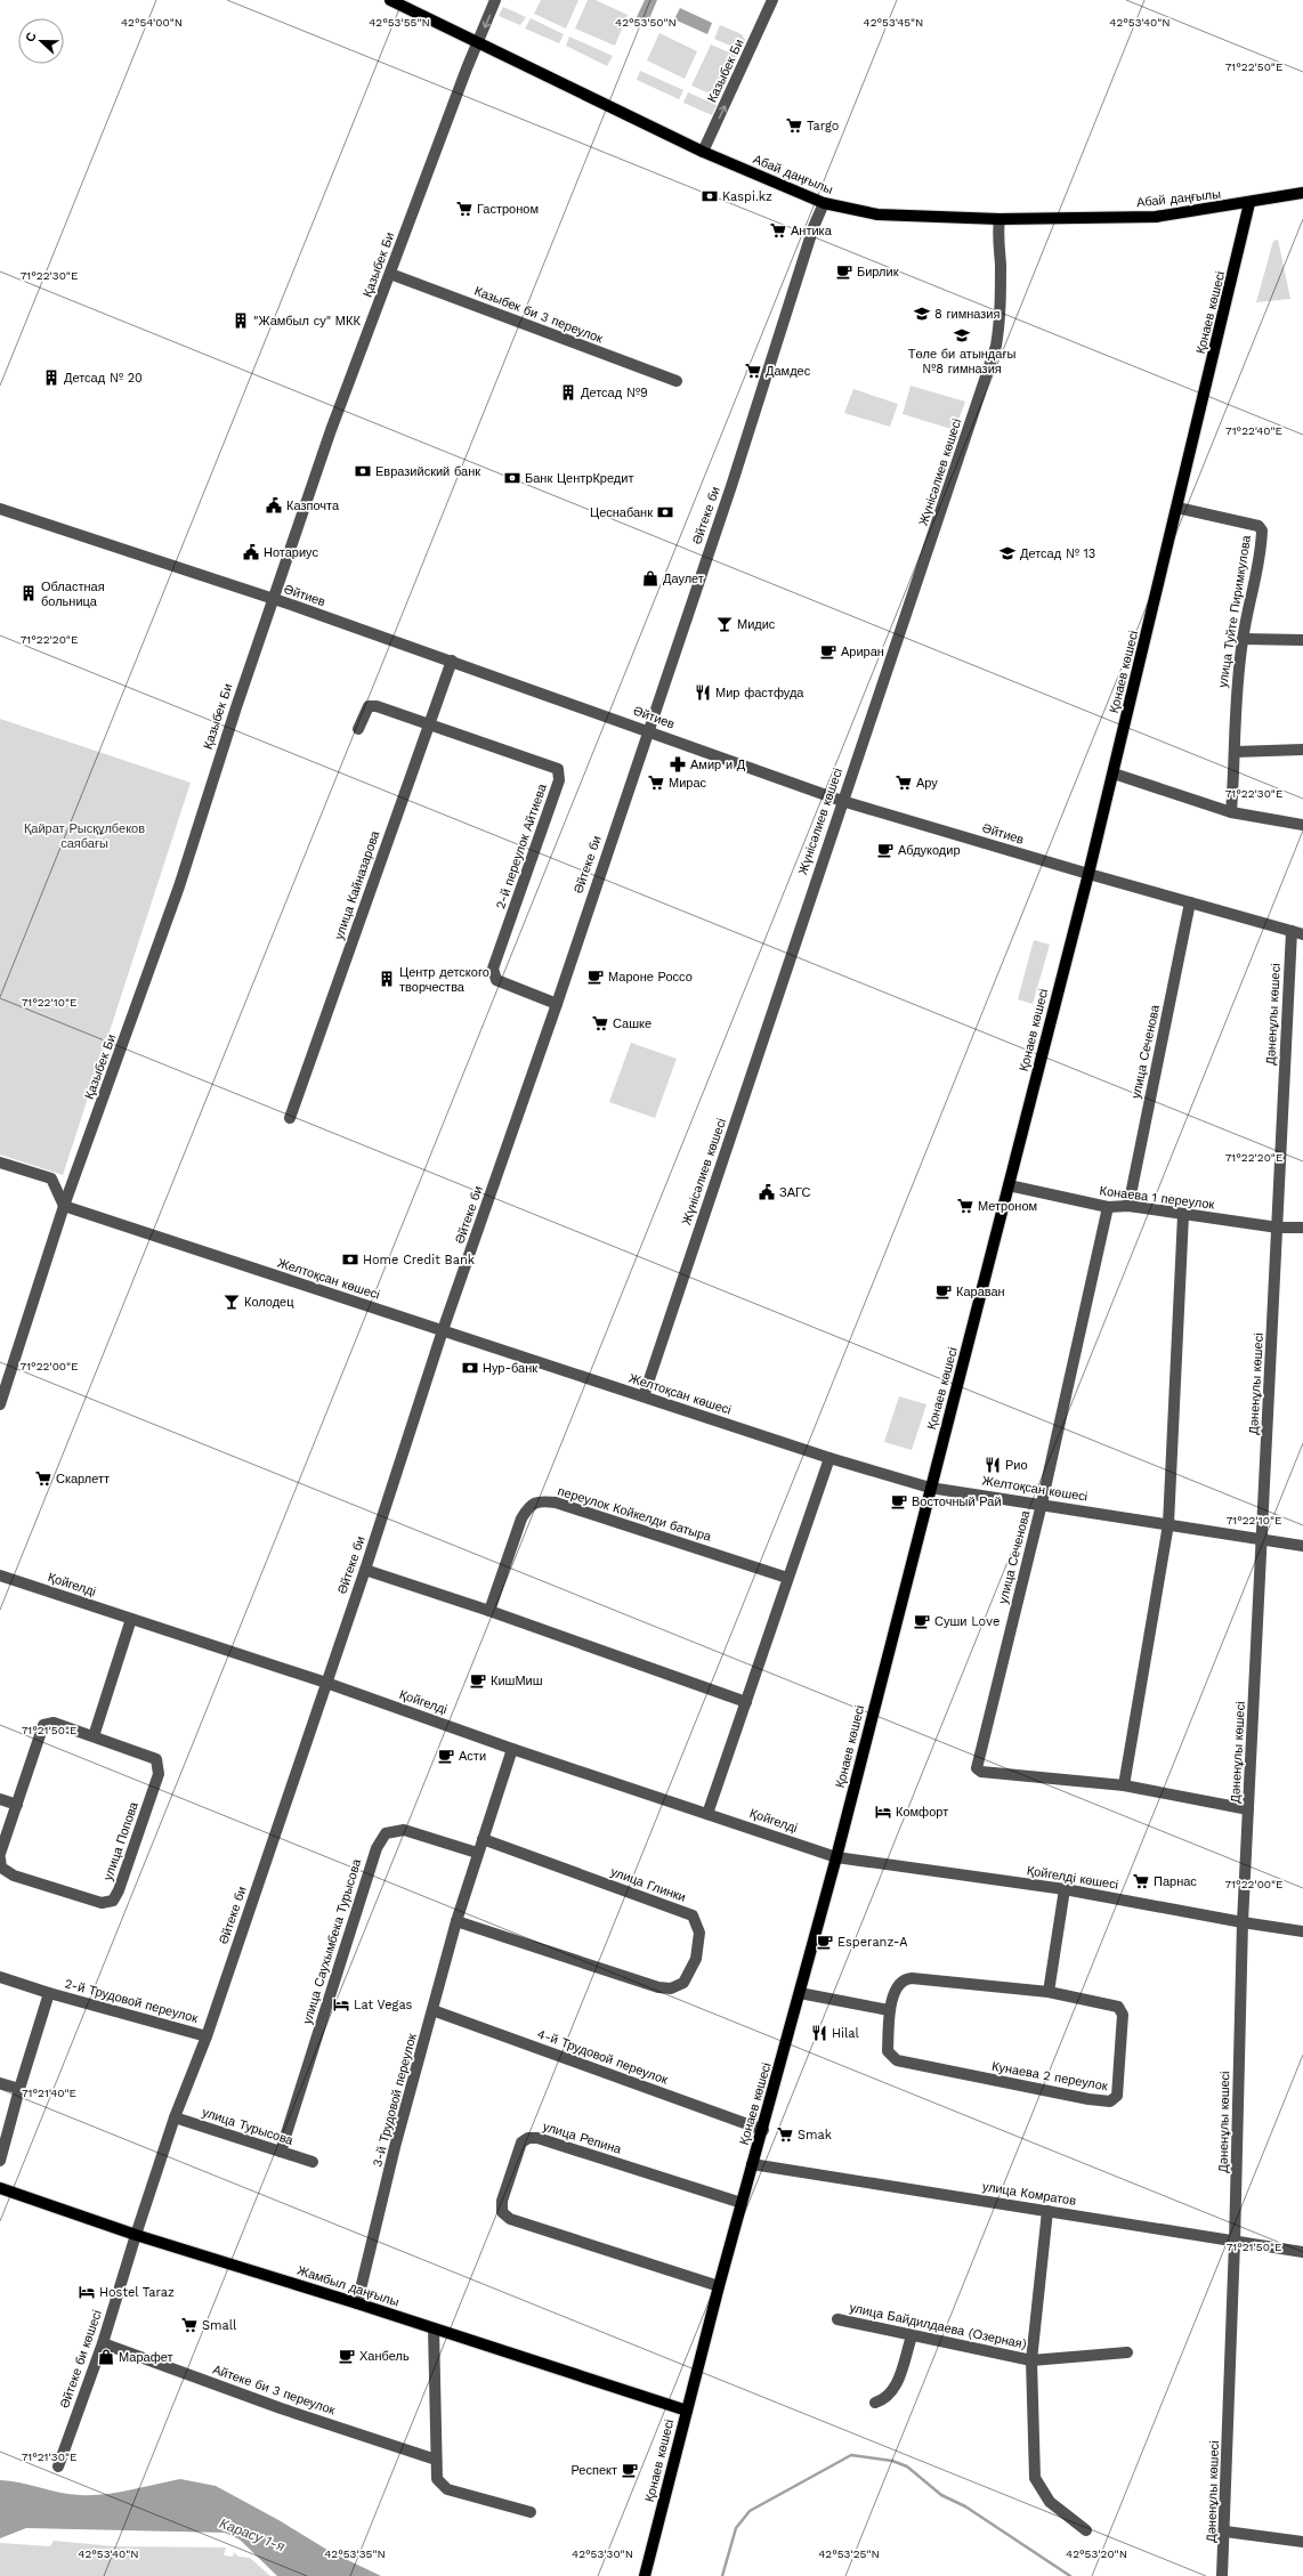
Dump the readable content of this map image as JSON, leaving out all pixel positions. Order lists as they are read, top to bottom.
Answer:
{
  "streets": {
    "main road": ["Абай даңғылы", "Қонаев көшесі", "Жамбыл даңғылы"],
    "street": [
      "Казыбек Би",
      "Қазыбек Би",
      "Казыбек би 3 переулок",
      "Жүнісәлиев көшесі",
      "Әйтеке би",
      "Әйтиев",
      "улица Туйте Пиримкулова",
      "2-й переулок Айтиева",
      "улица Кайназарова",
      "Дәненұлы көшесі",
      "улица Сеченова",
      "Конаева 1 переулок",
      "Желтоқсан көшесі",
      "переулок Койкелди батыра",
      "Қойгелді",
      "улица Попова",
      "Қойгелді көшесі",
      "улица Глинки",
      "улица Саухымбека Турысова",
      "2-й Трудовой переулок",
      "4-й Трудовой переулок",
      "Кунаева 2 переулок",
      "3-й Трудовой переулок",
      "улица Турысова",
      "улица Репина",
      "улица Комратов",
      "улица Байдилдаева (Озерная)",
      "Әйтеке би көшесі",
      "Айтеке би 3 переулок"
    ]
  },
  "crossings": [
    ["Казыбек Би", "Абай даңғылы"],
    ["Абай даңғылы", "Қазыбек Би"],
    ["Абай даңғылы", "Қонаев көшесі"],
    ["Абай даңғылы", "Жүнісәлиев көшесі"],
    ["Абай даңғылы", "Әйтеке би"],
    ["Қазыбек Би", "Казыбек би 3 переулок"],
    ["Қазыбек Би", "Әйтиев"],
    ["Қазыбек Би", "Желтоқсан көшесі"],
    ["Қонаев көшесі", "Әйтиев"],
    ["Қонаев көшесі", "улица Туйте Пиримкулова"],
    ["Қонаев көшесі", "Конаева 1 переулок"],
    ["Қонаев көшесі", "Желтоқсан көшесі"],
    ["Қонаев көшесі", "Қойгелді"],
    ["Қонаев көшесі", "Қойгелді көшесі"],
    ["Қонаев көшесі", "4-й Трудовой переулок"],
    ["Қонаев көшесі", "улица Репина"],
    ["Қонаев көшесі", "улица Комратов"],
    ["Қонаев көшесі", "Жамбыл даңғылы"],
    ["Жүнісәлиев көшесі", "Әйтиев"],
    ["Жүнісәлиев көшесі", "Желтоқсан көшесі"],
    ["Әйтеке би", "Әйтиев"],
    ["Әйтеке би", "2-й переулок Айтиева"],
    ["Әйтеке би", "Желтоқсан көшесі"],
    ["Әйтеке би", "Қойгелді"],
    ["Әйтеке би", "2-й Трудовой переулок"],
    ["Әйтеке би", "улица Турысова"],
    ["Әйтеке би", "Жамбыл даңғылы"],
    ["Әйтеке би", "Әйтеке би көшесі"],
    ["Әйтиев", "улица Кайназарова"],
    ["Әйтиев", "Дәненұлы көшесі"],
    ["Әйтиев", "улица Сеченова"],
    ["2-й переулок Айтиева", "улица Кайназарова"],
    ["Дәненұлы көшесі", "улица Сеченова"],
    ["Дәненұлы көшесі", "Конаева 1 переулок"],
    ["Дәненұлы көшесі", "Желтоқсан көшесі"],
    ["Дәненұлы көшесі", "Қойгелді көшесі"],
    ["Дәненұлы көшесі", "улица Комратов"],
    ["улица Сеченова", "Конаева 1 переулок"],
    ["улица Сеченова", "Желтоқсан көшесі"],
    ["Қойгелді", "Қойгелді көшесі"],
    ["Қойгелді", "3-й Трудовой переулок"],
    ["улица Глинки", "3-й Трудовой переулок"],
    ["улица Саухымбека Турысова", "3-й Трудовой переулок"],
    ["улица Саухымбека Турысова", "улица Турысова"],
    ["4-й Трудовой переулок", "3-й Трудовой переулок"],
    ["3-й Трудовой переулок", "Жамбыл даңғылы"],
    ["улица Комратов", "улица Байдилдаева (Озерная)"],
    ["Жамбыл даңғылы", "Әйтеке би көшесі"],
    ["Әйтеке би көшесі", "Айтеке би 3 переулок"]
  ],
  "one_way": ["Казыбек Би"],
  "water": ["Карасу 1-я"],
  "parks": ["Қайрат Рысқұлбеков саябағы"],
  "places": {
    "supermarket": [
      "Targo",
      "Гастроном",
      "Антика",
      "Дамдес",
      "Мирас",
      "Ару",
      "Сашке",
      "Метроном",
      "Скарлетт",
      "Парнас",
      "Smak",
      "Small"
    ],
    "bank": [
      "Kaspi.kz",
      "Евразийский банк",
      "Банк ЦентрКредит",
      "Цеснабанк",
      "Home Credit Bank",
      "Нур-банк"
    ],
    "cafe": [
      "Бирлик",
      "Ариран",
      "Абдукодир",
      "Мароне Россо",
      "Караван",
      "Восточный Рай",
      "Суши Love",
      "КишМиш",
      "Асти",
      "Esperanz-A",
      "Ханбель",
      "Респект"
    ],
    "school or university": ["8 гимназия", "Төле би атындағы №8 гимназия", "Детсад № 13"],
    "building": [
      "\"Жамбыл су\" МКК",
      "Детсад № 20",
      "Детсад №9",
      "Областная больница",
      "Центр детского творчества"
    ],
    "public building": ["Казпочта", "Нотариус", "ЗАГС"],
    "shop": ["Даулет", "Марафет"],
    "bar": ["Мидис", "Колодец"],
    "restaurant": ["Мир фастфуда", "Рио", "Hilal"],
    "pharmacy": ["Амир и Д"],
    "hotel": ["Комфорт", "Lat Vegas", "Hostel Taraz"]
  },
  "north": "left",
  "coordinates": [
    "42°54'00\"N",
    "42°53'55\"N",
    "42°53'50\"N",
    "42°53'45\"N",
    "42°53'40\"N",
    "71°22'50\"E",
    "71°22'30\"E",
    "71°22'40\"E",
    "71°22'20\"E",
    "71°22'10\"E",
    "71°22'00\"E",
    "71°21'50\"E",
    "71°21'40\"E",
    "71°21'30\"E",
    "42°53'35\"N",
    "42°53'30\"N",
    "42°53'25\"N",
    "42°53'20\"N"
  ]
}
